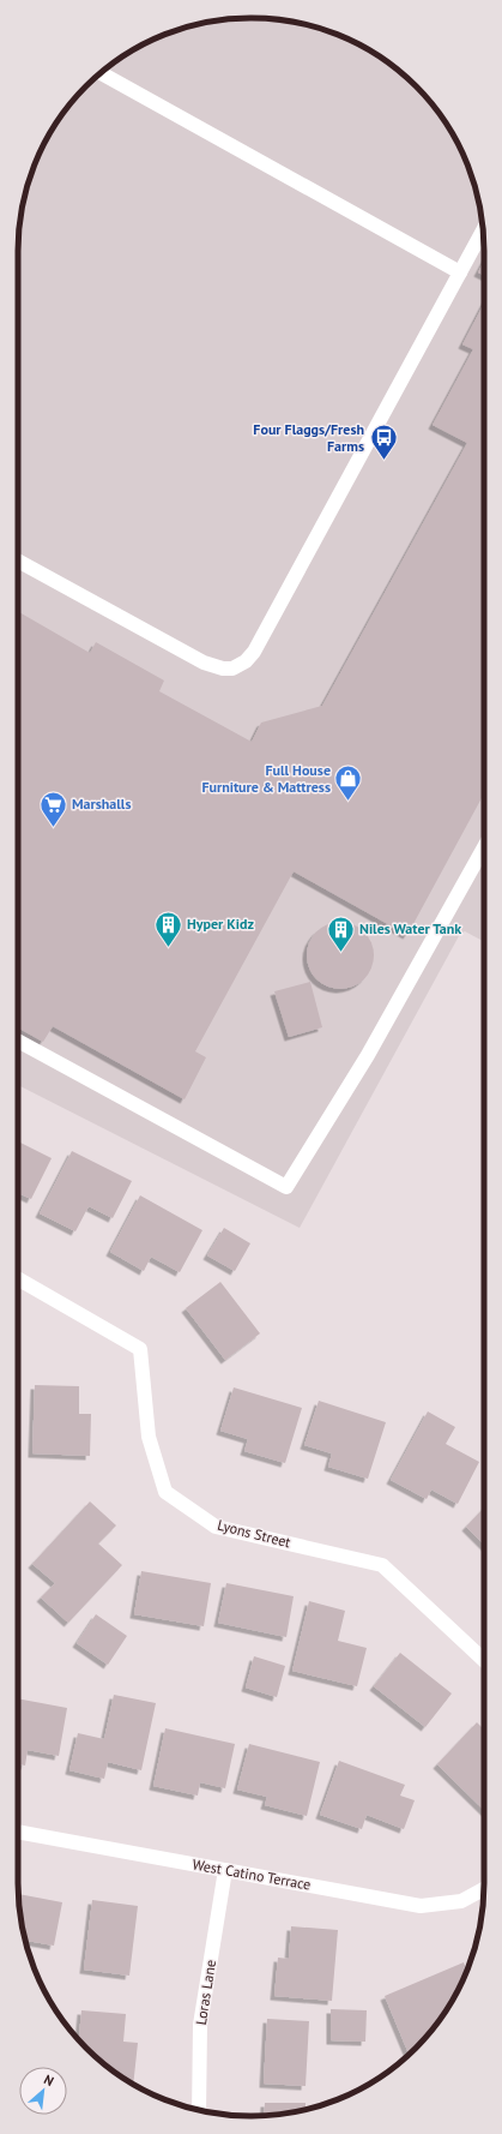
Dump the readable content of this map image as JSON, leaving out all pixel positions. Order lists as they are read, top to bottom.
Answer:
{
  "streets": {
    "street": ["Lyons Street", "West Catino Terrace", "Loras Lane"]
  },
  "crossings": [
    ["West Catino Terrace", "Loras Lane"]
  ],
  "places": {
    "bus stop": ["Four Flaggs/Fresh Farms"],
    "shop": ["Full House Furniture & Mattress"],
    "supermarket": ["Marshalls"],
    "building": ["Hyper Kidz", "Niles Water Tank"]
  },
  "north": "top right"
}
